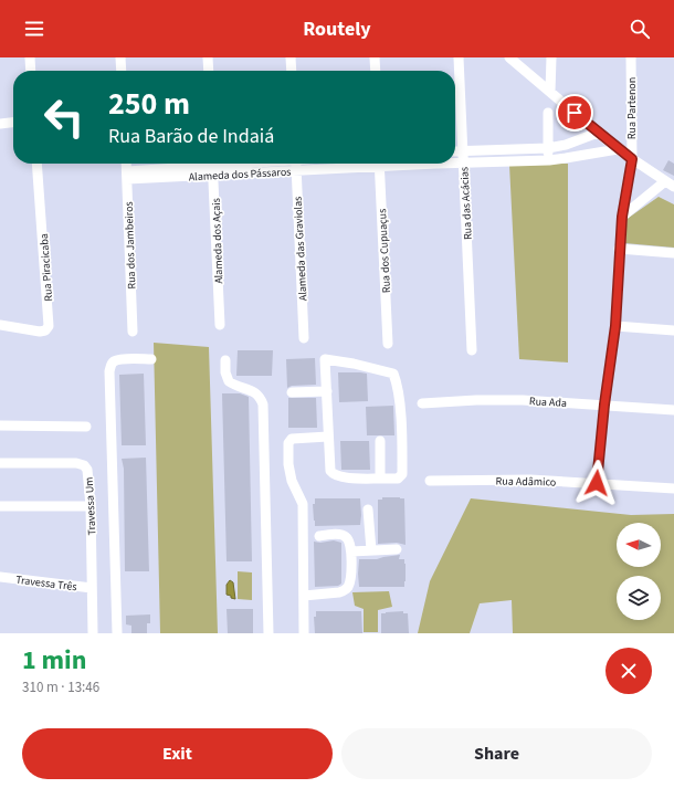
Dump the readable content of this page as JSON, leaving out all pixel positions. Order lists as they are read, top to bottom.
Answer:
{
  "streets": {
    "street": [
      "Rua Partenon",
      "Alameda dos Pássaros",
      "Rua das Acácias",
      "Alameda dos Açais",
      "Rua dos Jambeiros",
      "Alameda das Graviolas",
      "Rua dos Cupuaçus",
      "Rua Piracicaba",
      "Rua Ada",
      "Rua Adâmico",
      "Travessa Um",
      "Travessa Três"
    ]
  },
  "crossings": [
    ["Rua Partenon", "Rua Ada"],
    ["Rua Partenon", "Rua Adâmico"],
    ["Alameda dos Pássaros", "Rua das Acácias"],
    ["Alameda dos Pássaros", "Alameda dos Açais"],
    ["Alameda dos Pássaros", "Rua dos Jambeiros"],
    ["Alameda dos Pássaros", "Alameda das Graviolas"],
    ["Travessa Um", "Travessa Três"]
  ],
  "north": "left",
  "page": {
    "header": "Routely",
    "turn": ["250 m", "Rua Barão de Indaiá"],
    "heading": ["1 min", "310 m · 13:46"],
    "buttons": ["Exit", "Share"]
  }
}
